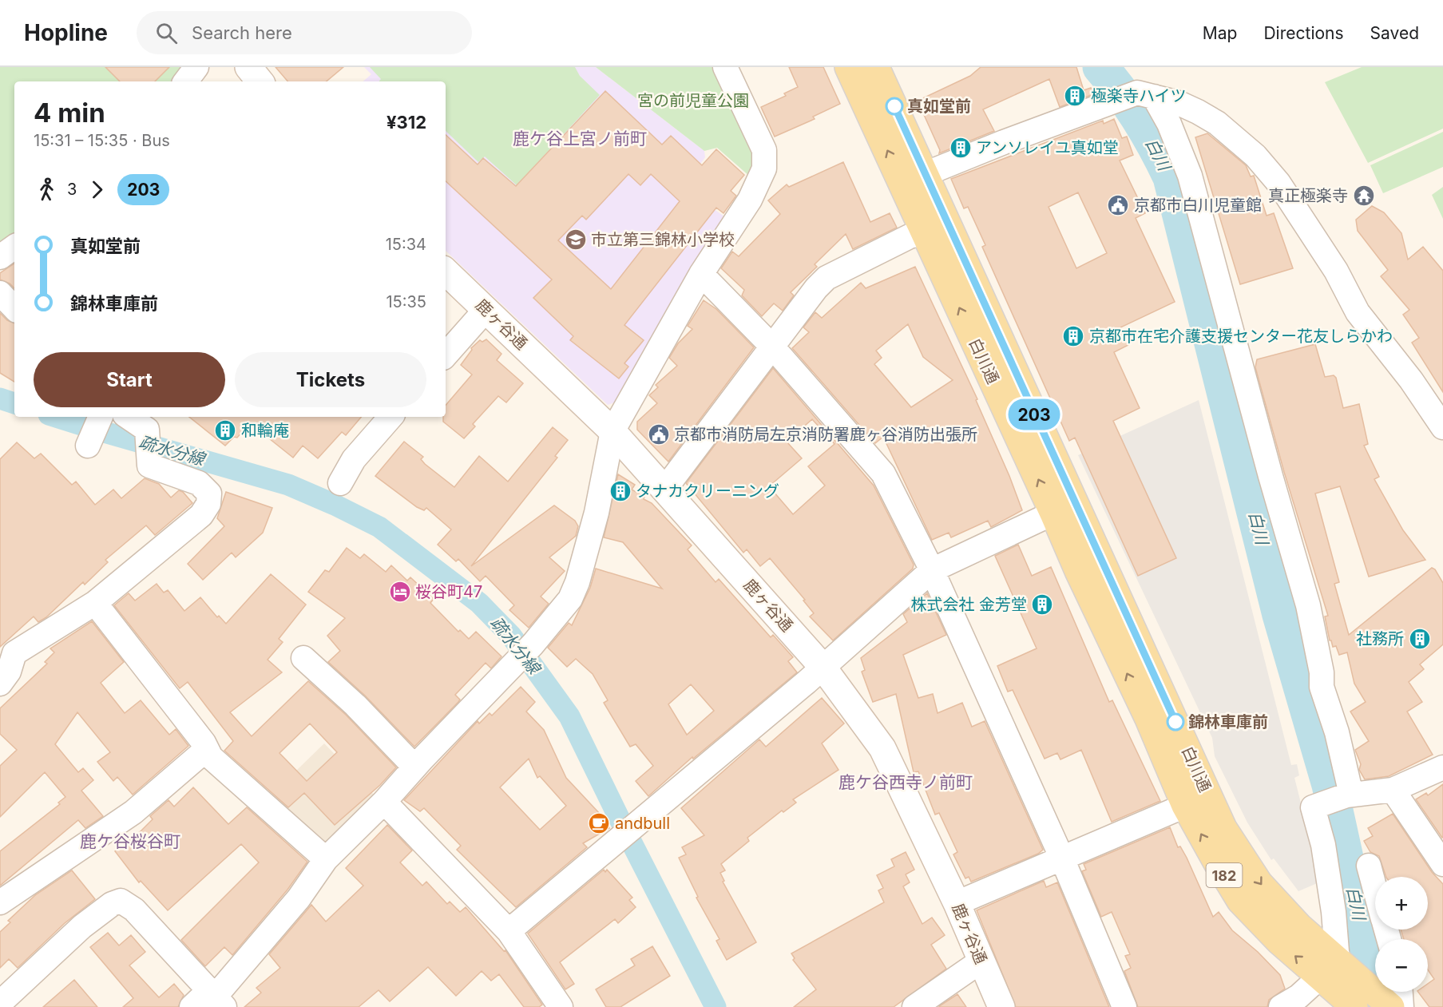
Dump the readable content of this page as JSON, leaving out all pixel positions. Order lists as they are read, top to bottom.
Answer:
{
  "streets": {
    "main road": ["白川通", "182"],
    "street": ["鹿ヶ谷通"]
  },
  "districts": ["鹿ケ谷上宮ノ前町", "鹿ケ谷西寺ノ前町", "鹿ケ谷桜谷町"],
  "water": ["白川", "疏水分線"],
  "parks": ["宮の前児童公園"],
  "places": {
    "building": [
      "極楽寺ハイツ",
      "アンソレイユ真如堂",
      "京都市在宅介護支援センター花友しらかわ",
      "和輪庵",
      "タナカクリーニング",
      "株式会社 金芳堂",
      "社務所"
    ],
    "other": ["真如堂前", "錦林車庫前"],
    "temple": ["真正極楽寺"],
    "public building": ["京都市白川児童館", "京都市消防局左京消防署鹿ヶ谷消防出張所"],
    "school or university": ["市立第三錦林小学校"],
    "hotel": ["桜谷町47"],
    "cafe": ["andbull"]
  },
  "lines": ["bus line 203"],
  "page": {
    "header": "Hopline",
    "search": "Search here",
    "nav": ["Map", "Directions", "Saved"],
    "on_map": "203",
    "heading": ["4 min", "15:31 – 15:35 · Bus", "¥312"],
    "legs": ["3", "203"],
    "list": [
      {
        "name": "真如堂前",
        "value": "15:34"
      },
      {
        "name": "錦林車庫前",
        "value": "15:35"
      }
    ],
    "buttons": ["Start", "Tickets"],
    "map_buttons": ["+", "−"]
  }
}
